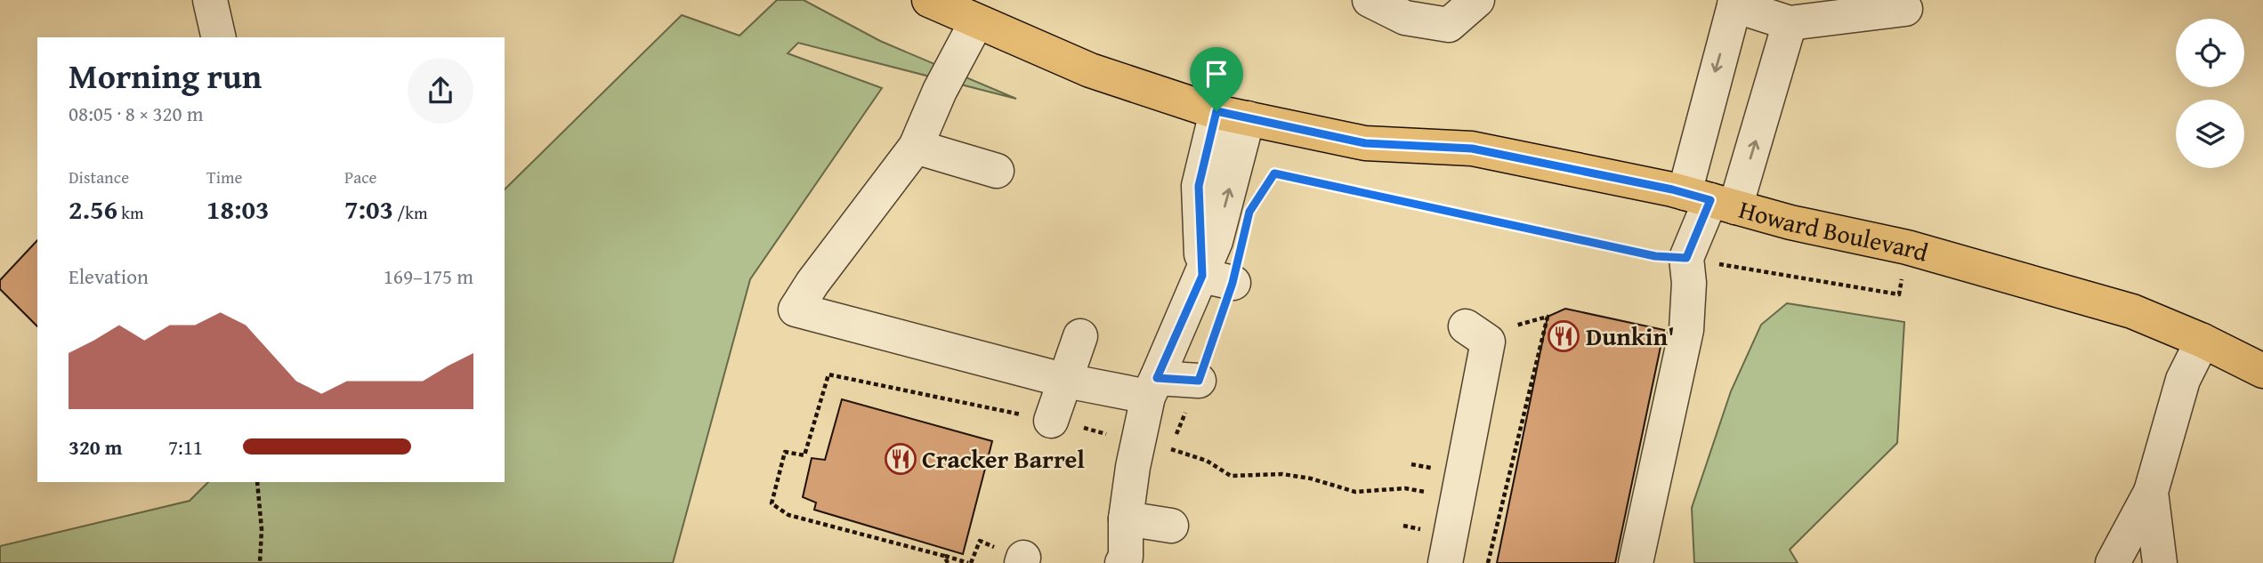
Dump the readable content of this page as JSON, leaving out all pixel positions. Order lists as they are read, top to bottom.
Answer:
{
  "streets": {
    "main road": ["Howard Boulevard"]
  },
  "places": {
    "restaurant": ["Dunkin'", "Cracker Barrel"]
  },
  "page": {
    "heading": ["Morning run", "08:05 · 8 × 320 m"],
    "stats": [
      ["Distance", "2.56 km"],
      ["Time", "18:03"],
      ["Pace", "7:03 /km"]
    ],
    "chart": ["Elevation", "169–175 m"],
    "list": [
      {
        "name": "320 m",
        "note": "7:11"
      }
    ]
  }
}
